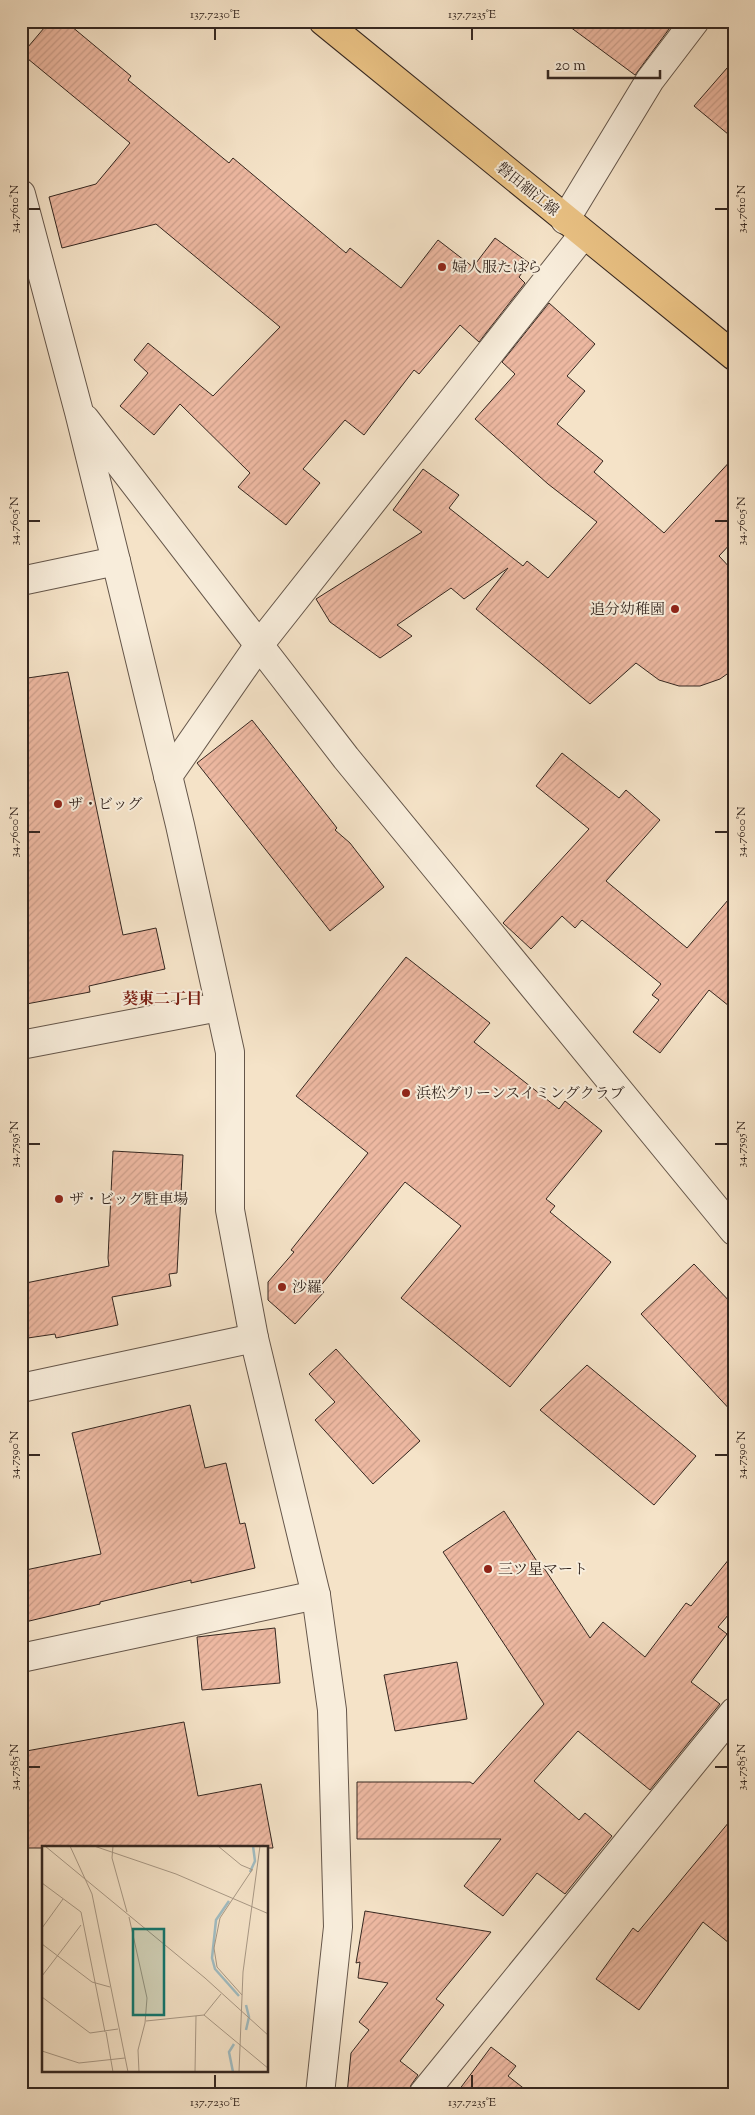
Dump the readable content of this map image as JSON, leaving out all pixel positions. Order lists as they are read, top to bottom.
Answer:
{
  "streets": {
    "main road": ["磐田細江線"]
  },
  "districts": ["葵東二丁目"],
  "places": [
    "婦人服たはら",
    "追分幼稚園",
    "ザ・ビッグ",
    "浜松グリーンスイミングクラブ",
    "ザ・ビッグ駐車場",
    "沙羅",
    "三ツ星マート"
  ],
  "scale_bar": "20 m",
  "coordinates": [
    "137.7230°E",
    "137.7235°E",
    "34.7610°N",
    "34.7605°N",
    "34.7600°N",
    "34.7595°N",
    "34.7590°N",
    "34.7585°N"
  ]
}
